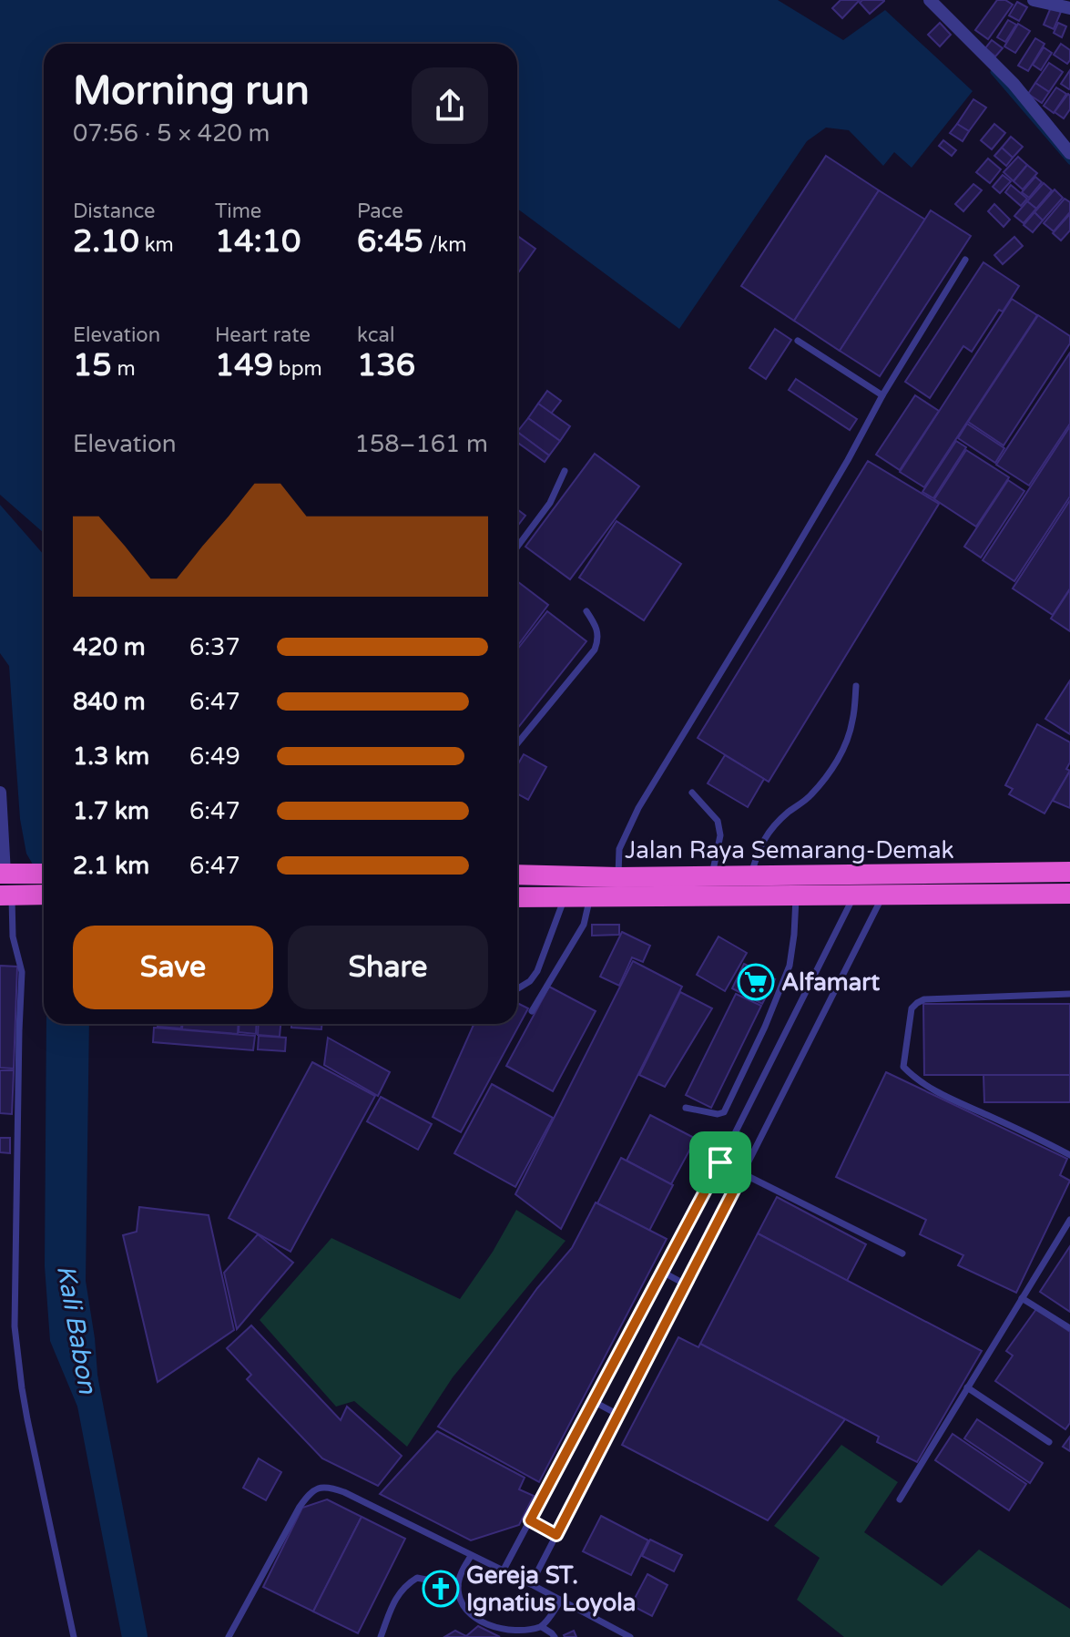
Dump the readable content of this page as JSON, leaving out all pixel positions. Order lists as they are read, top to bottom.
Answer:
{
  "streets": {
    "highway": ["Jalan Raya Semarang-Demak"]
  },
  "water": ["Kali Babon"],
  "places": {
    "supermarket": ["Alfamart"],
    "church": ["Gereja ST. Ignatius Loyola"]
  },
  "page": {
    "heading": ["Morning run", "07:56 · 5 × 420 m"],
    "stats": [
      ["Distance", "2.10 km"],
      ["Time", "14:10"],
      ["Pace", "6:45 /km"],
      ["Elevation", "15 m"],
      ["Heart rate", "149 bpm"],
      ["kcal", "136"]
    ],
    "chart": ["Elevation", "158–161 m"],
    "list": [
      {
        "name": "420 m",
        "note": "6:37"
      },
      {
        "name": "840 m",
        "note": "6:47"
      },
      {
        "name": "1.3 km",
        "note": "6:49"
      },
      {
        "name": "1.7 km",
        "note": "6:47"
      },
      {
        "name": "2.1 km",
        "note": "6:47"
      }
    ],
    "buttons": ["Save", "Share"]
  }
}
